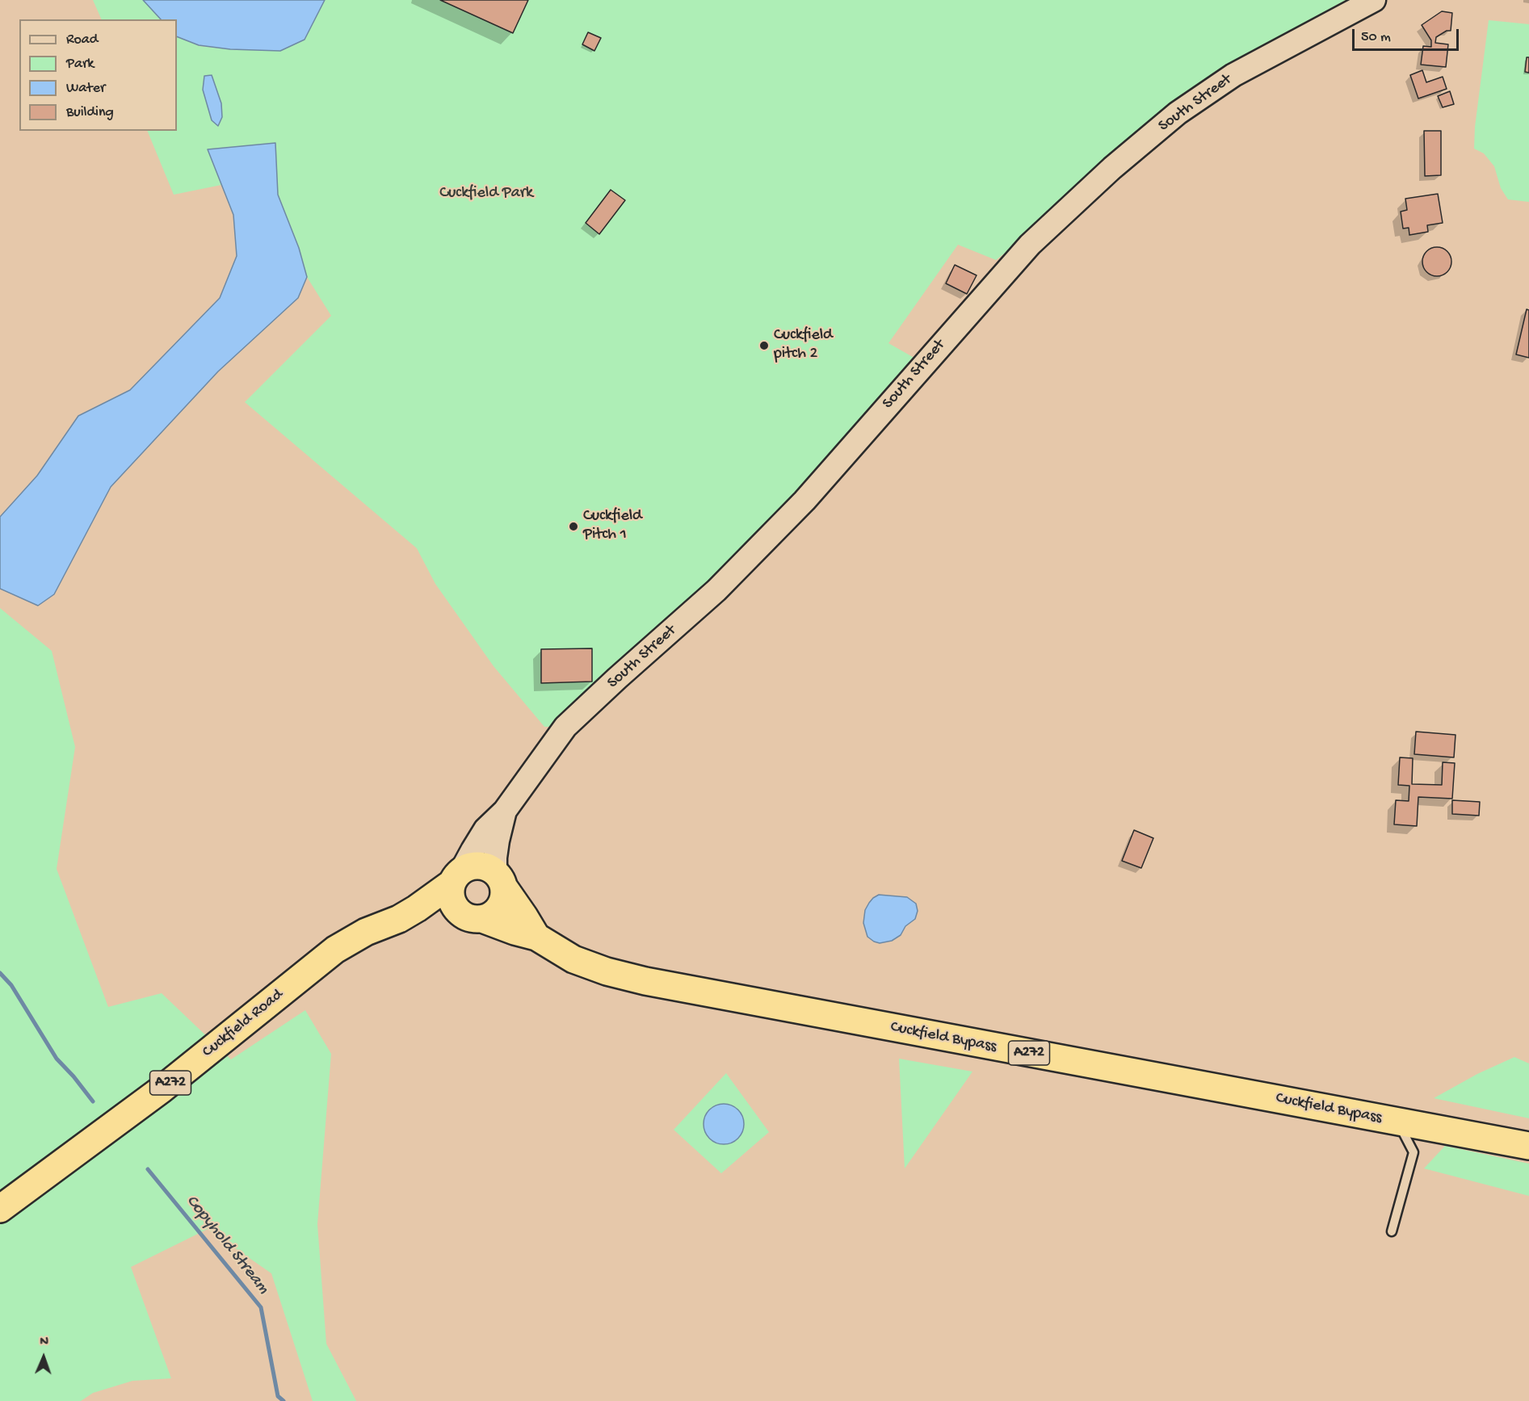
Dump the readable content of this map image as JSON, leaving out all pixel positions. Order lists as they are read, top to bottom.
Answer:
{
  "streets": {
    "highway": ["Cuckfield Road", "Cuckfield Bypass", "A272"],
    "main road": ["South Street"]
  },
  "crossings": [
    ["South Street", "Cuckfield Road"],
    ["South Street", "Cuckfield Bypass"],
    ["Cuckfield Road", "Cuckfield Bypass"]
  ],
  "water": ["Copyhold Stream"],
  "parks": ["Cuckfield Park"],
  "places": ["Cuckfield pitch 2", "Cuckfield Pitch 1"],
  "legend": [
    "Road",
    "Park",
    "Water",
    "Building"
  ],
  "scale_bar": "50 m",
  "north": "top"
}
